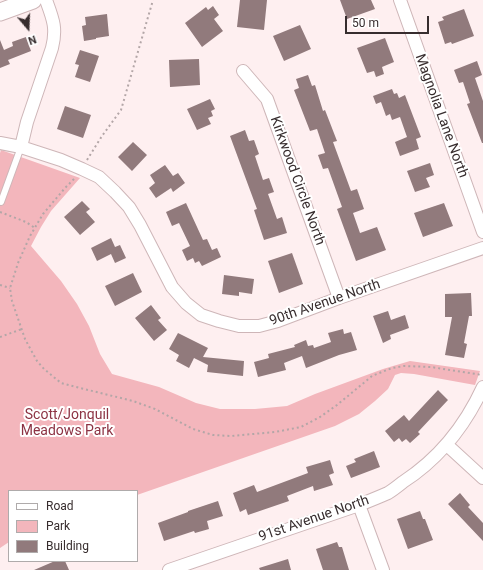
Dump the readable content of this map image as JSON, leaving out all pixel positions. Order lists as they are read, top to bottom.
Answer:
{
  "streets": {
    "street": [
      "Magnolia Lane North",
      "Kirkwood Circle North",
      "90th Avenue North",
      "91st Avenue North"
    ]
  },
  "crossings": [
    ["Kirkwood Circle North", "90th Avenue North"]
  ],
  "parks": ["Scott/Jonquil Meadows Park"],
  "legend": ["Road", "Park", "Building"],
  "scale_bar": "50 m",
  "north": "bottom"
}
